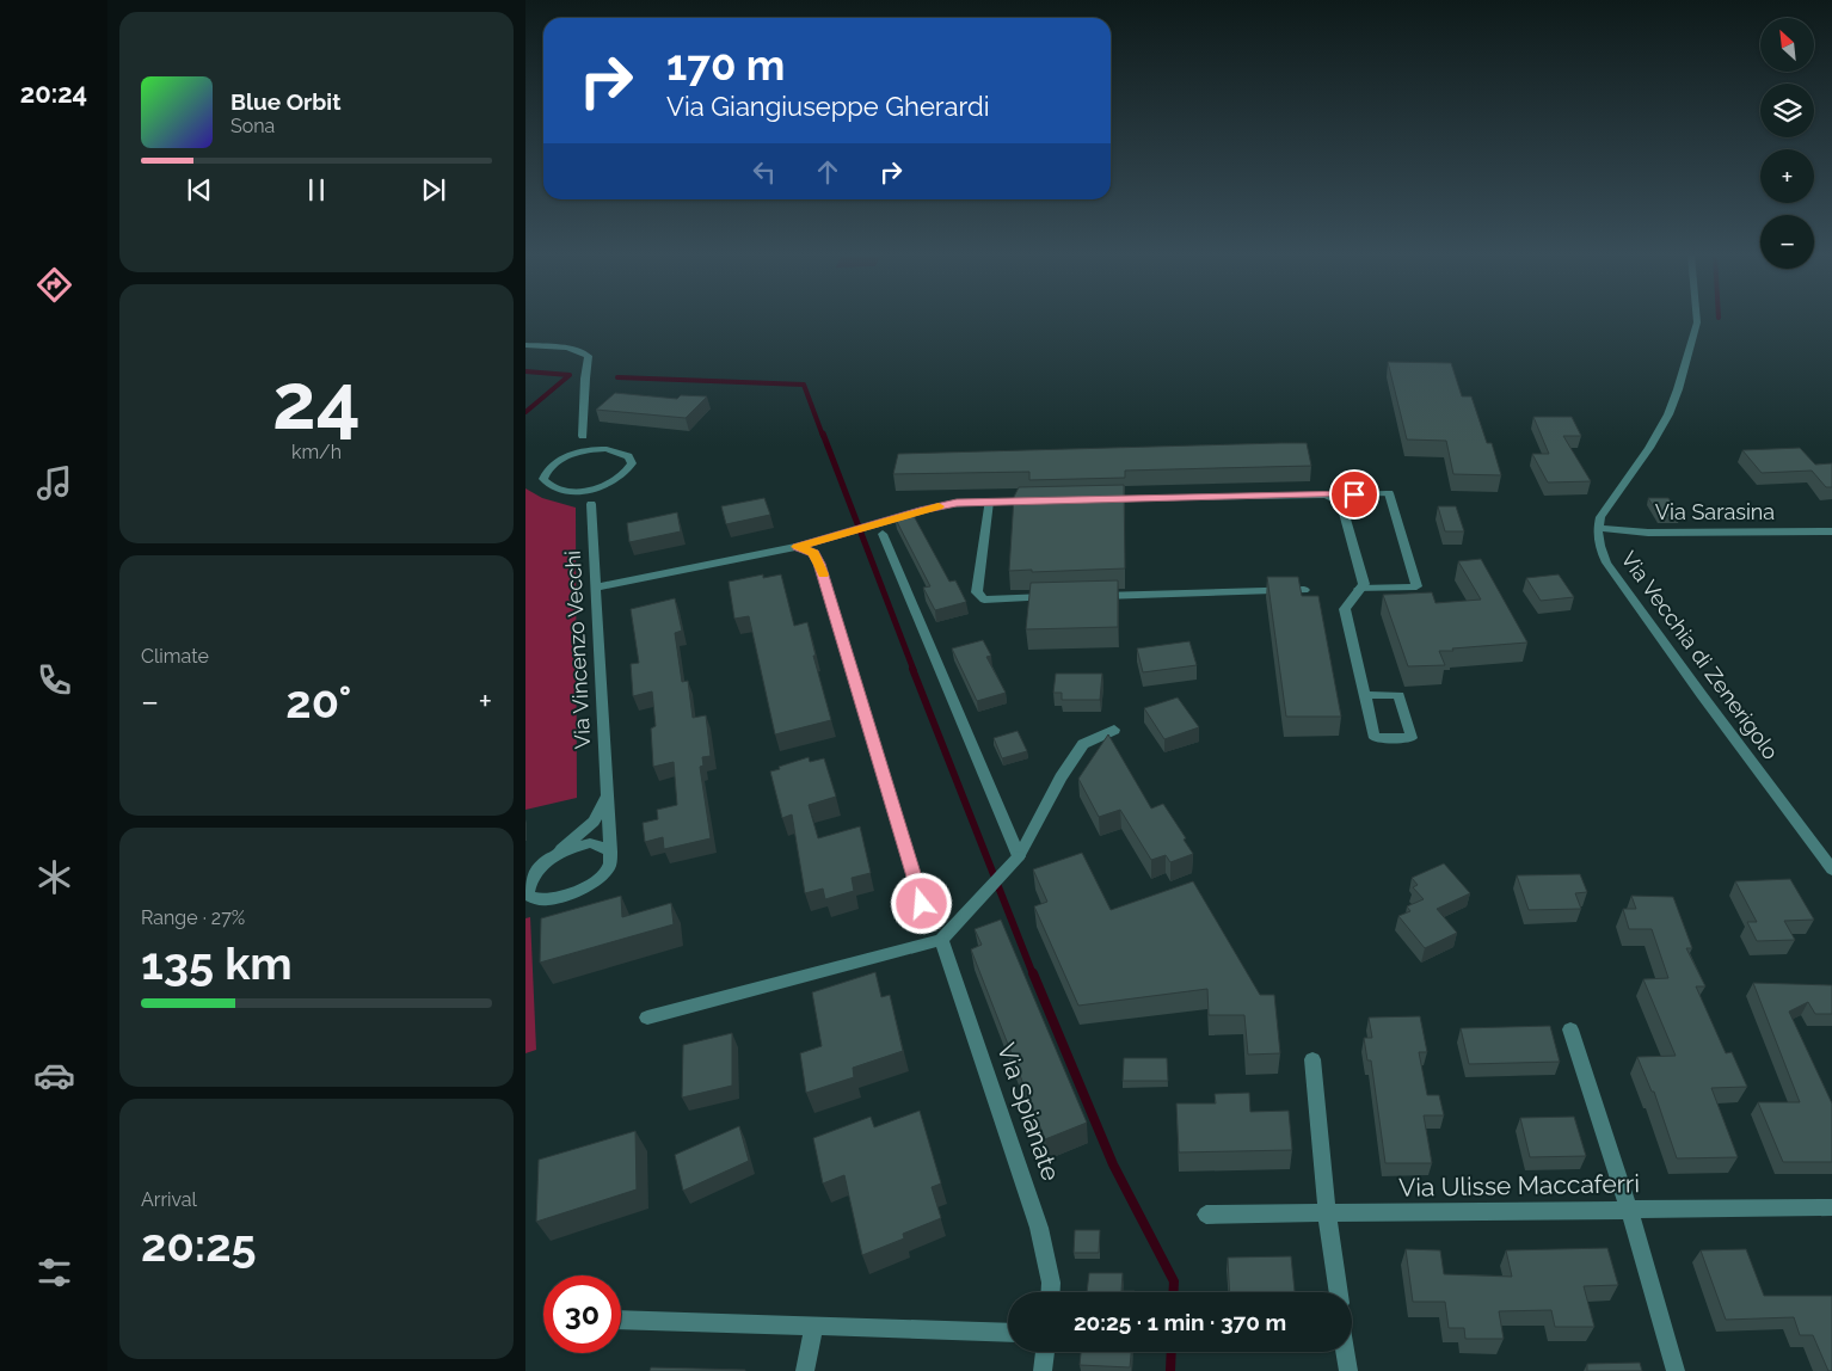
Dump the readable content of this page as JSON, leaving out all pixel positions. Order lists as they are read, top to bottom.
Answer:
{
  "streets": {
    "street": [
      "Via Sarasina",
      "Via Vincenzo Vecchi",
      "Via Vecchia di Zenerigolo",
      "Via Spianate",
      "Via Ulisse Maccaferri"
    ]
  },
  "crossings": [
    ["Via Sarasina", "Via Vecchia di Zenerigolo"]
  ],
  "north": "top left",
  "page": {
    "tabs": "20:24",
    "map_buttons": ["+", "−"],
    "turn": ["170 m", "Via Giangiuseppe Gherardi"],
    "song": ["Blue Orbit", "Sona"],
    "tile": [
      ["24", "km/h"],
      "Climate",
      ["Range · 27%", "135 km"],
      ["Arrival", "20:25"]
    ],
    "heat": ["−", "20°", "+"],
    "limit": "30",
    "trip": "20:25 · 1 min · 370 m"
  }
}
